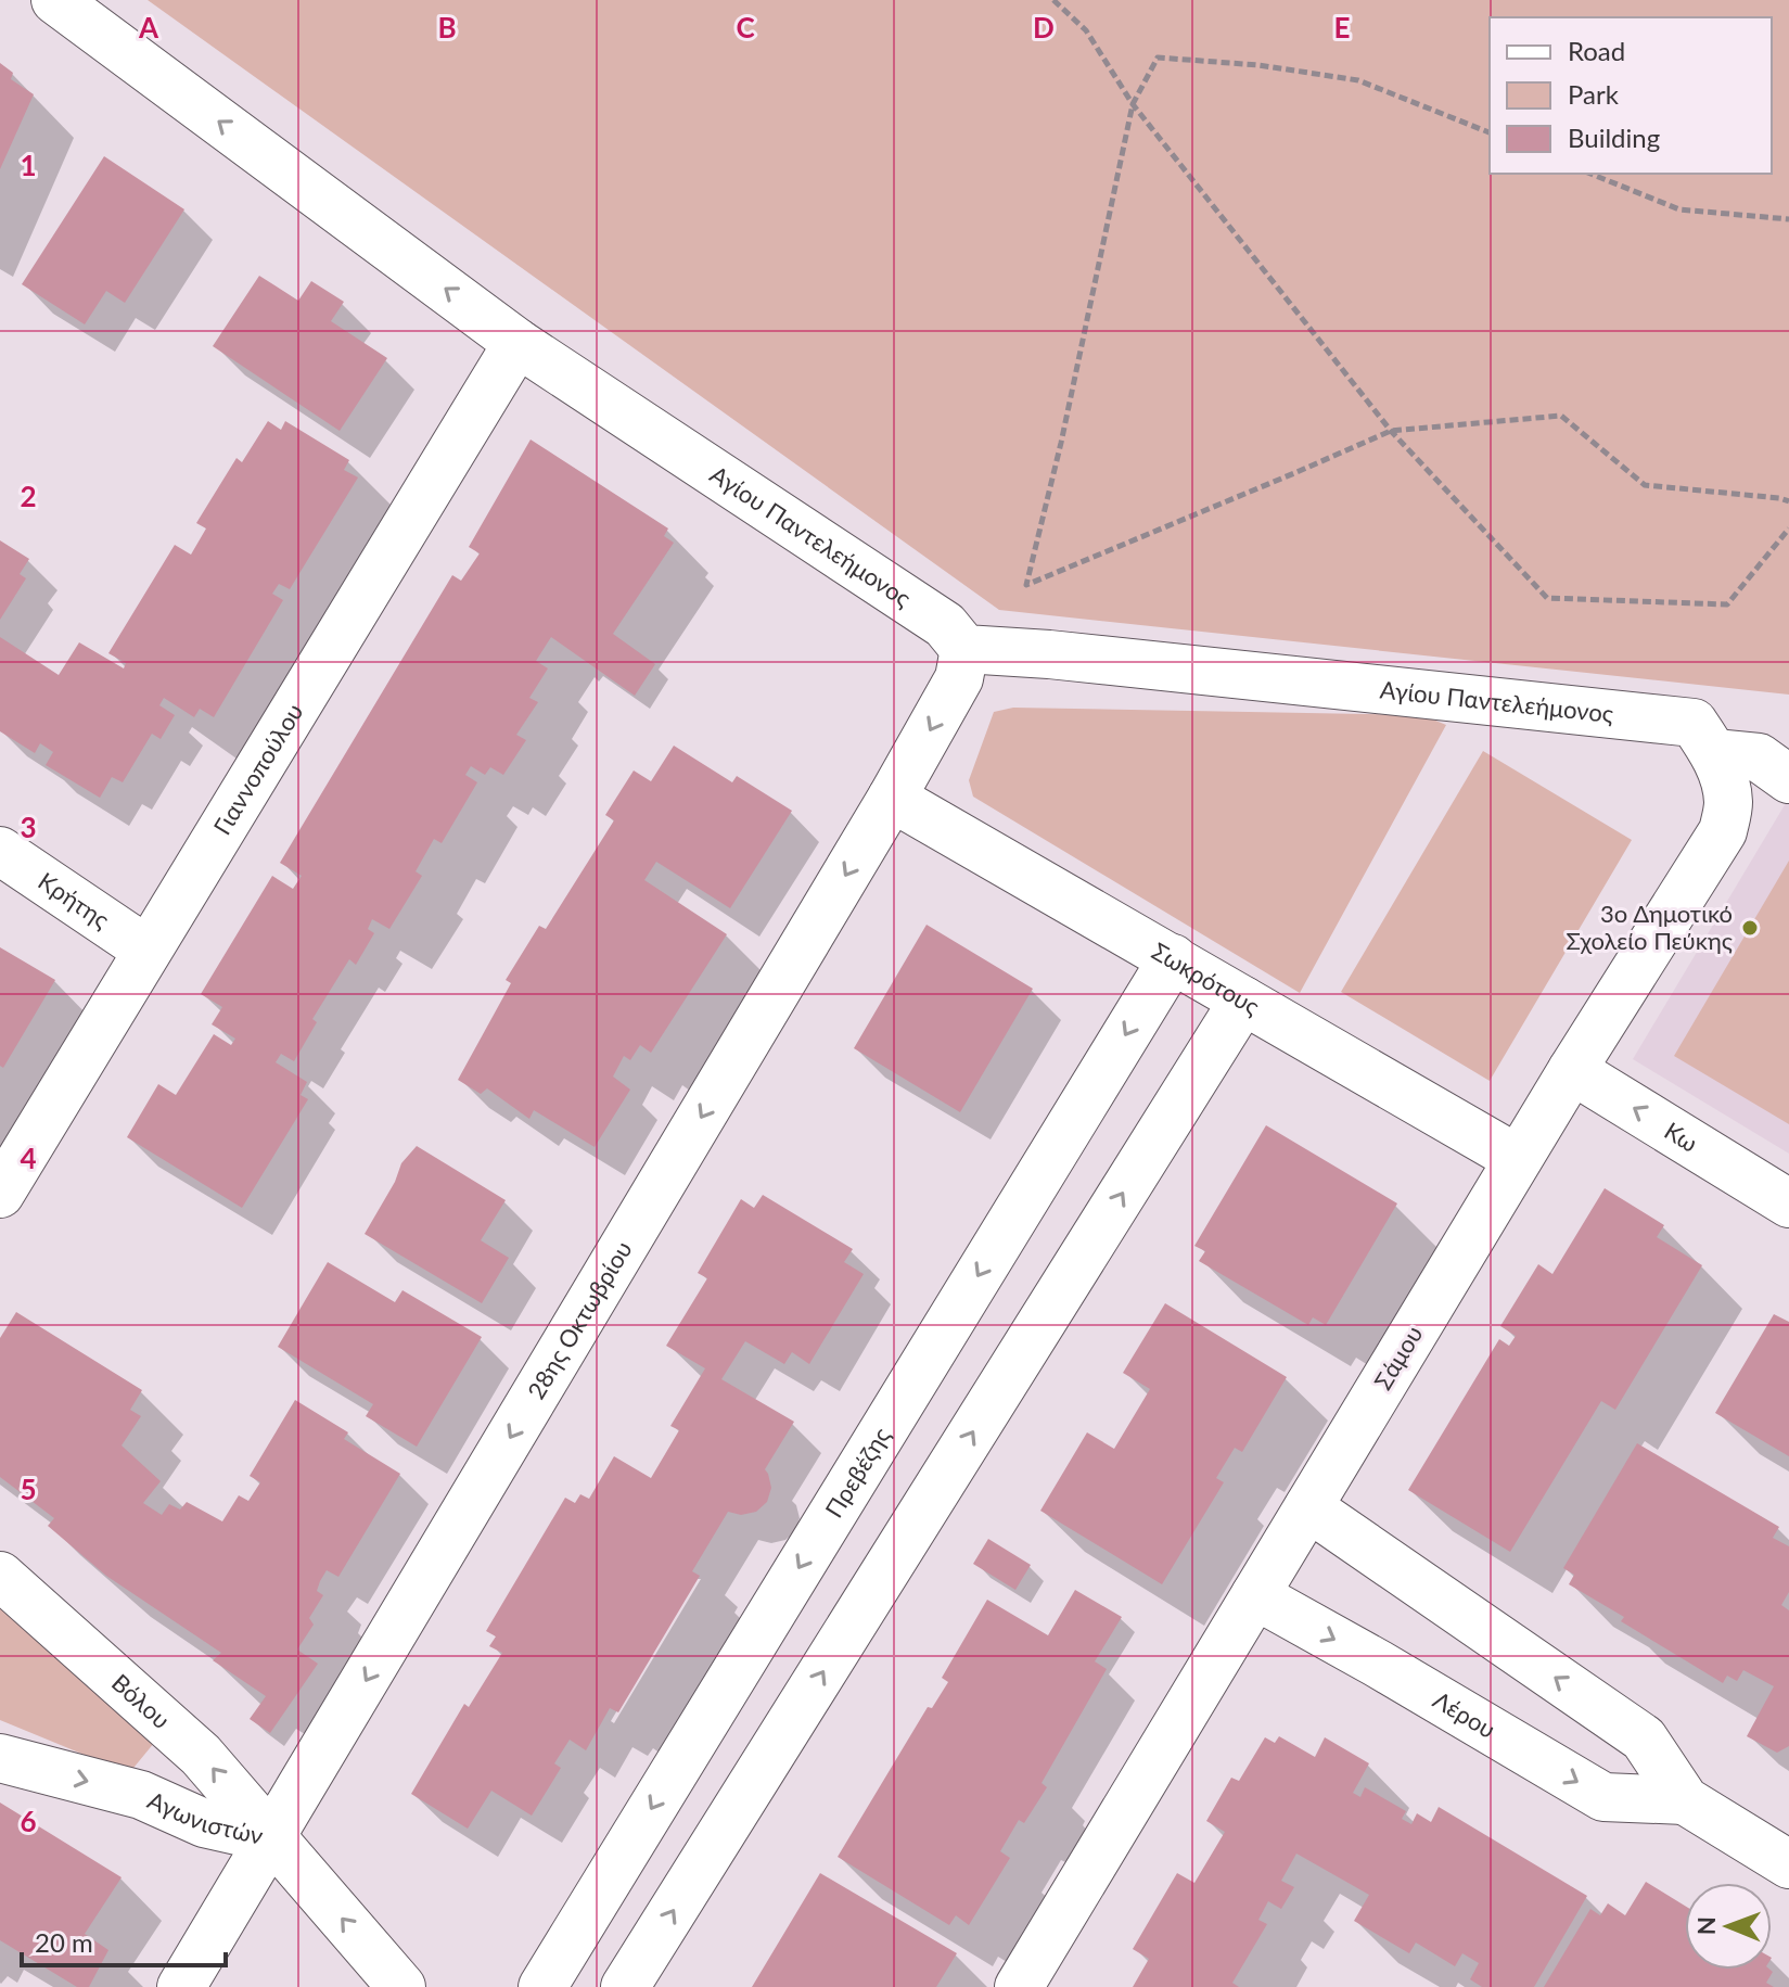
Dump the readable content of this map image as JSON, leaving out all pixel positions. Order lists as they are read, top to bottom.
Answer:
{
  "streets": {
    "street": [
      "Αγίου Παντελεήμονος",
      "Γιαννοπούλου",
      "Κρήτης",
      "Σωκρότους",
      "Κω",
      "28ης Οκτωβρίου",
      "Σάμου",
      "Πρεβέζης",
      "Βόλου",
      "Λέρου",
      "Αγωνιστών"
    ]
  },
  "crossings": [
    ["Αγίου Παντελεήμονος", "Γιαννοπούλου"],
    ["Αγίου Παντελεήμονος", "28ης Οκτωβρίου"],
    ["Αγίου Παντελεήμονος", "Σάμου"],
    ["Γιαννοπούλου", "Κρήτης"],
    ["Σωκρότους", "28ης Οκτωβρίου"],
    ["Σωκρότους", "Σάμου"],
    ["Σωκρότους", "Πρεβέζης"],
    ["Κω", "Σάμου"],
    ["28ης Οκτωβρίου", "Βόλου"],
    ["28ης Οκτωβρίου", "Αγωνιστών"],
    ["Σάμου", "Λέρου"],
    ["Βόλου", "Αγωνιστών"]
  ],
  "one_way": ["Κω", "Βόλου"],
  "places": ["3ο Δημοτικό Σχολείο Πεύκης"],
  "legend": ["Road", "Park", "Building"],
  "scale_bar": "20 m",
  "north": "left",
  "grid": {
    "columns": [
      "A",
      "B",
      "C",
      "D",
      "E"
    ],
    "rows": [
      "1",
      "2",
      "3",
      "4",
      "5",
      "6"
    ]
  }
}
